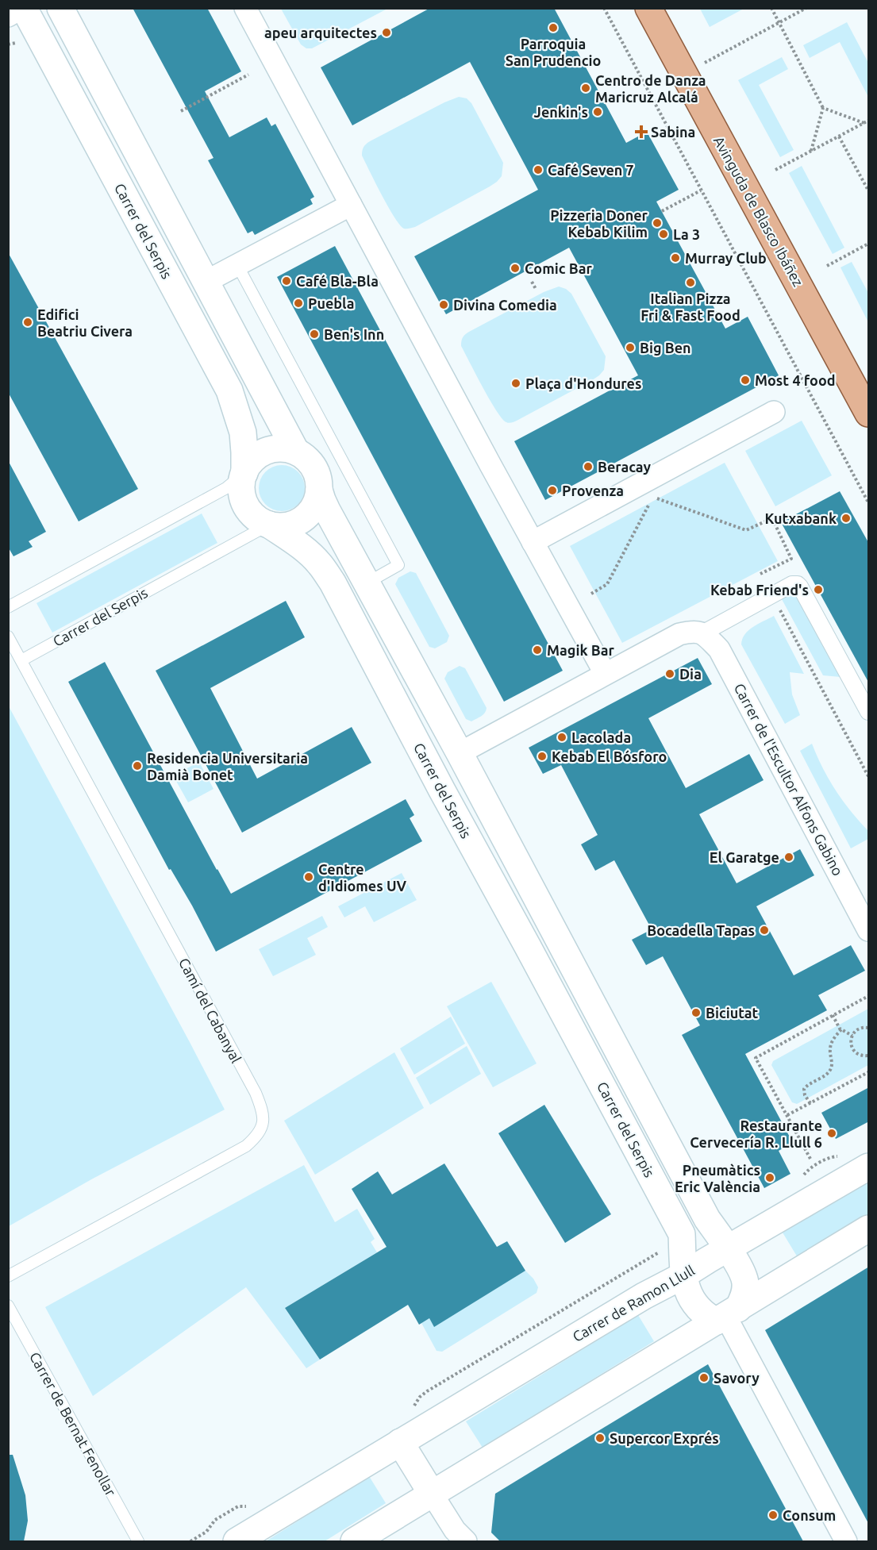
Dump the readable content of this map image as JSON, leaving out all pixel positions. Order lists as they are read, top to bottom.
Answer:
{
  "streets": {
    "main road": ["Avinguda de Blasco Ibáñez"],
    "street": ["Carrer del Serpis", "Carrer de l'Escultor Alfons Gabino", "Carrer de Ramon Llull"],
    "lane": ["Camí del Cabanyal", "Carrer de Bernat Fenollar"]
  },
  "crossings": [
    ["Carrer del Serpis", "Camí del Cabanyal"],
    ["Carrer del Serpis", "Carrer de Ramon Llull"]
  ],
  "places": {
    "other": [
      "Parroquia San Prudencio",
      "apeu arquitectes",
      "Centro de Danza Maricruz Alcalá",
      "Jenkin's",
      "Café Seven 7",
      "Pizzeria Doner Kebab Kilim",
      "La 3",
      "Murray Club",
      "Comic Bar",
      "Café Bla-Bla",
      "Italian Pizza Fri & Fast Food",
      "Puebla",
      "Divina Comedia",
      "Edifici Beatriu Civera",
      "Ben's Inn",
      "Big Ben",
      "Most 4 food",
      "Plaça d'Hondures",
      "Beracay",
      "Provenza",
      "Kutxabank",
      "Kebab Friend's",
      "Magik Bar",
      "Dia",
      "Lacolada",
      "Kebab El Bósforo",
      "Residencia Universitaria Damià Bonet",
      "El Garatge",
      "Centre d'Idiomes UV",
      "Bocadella Tapas",
      "Biciutat",
      "Restaurante Cervecería R. Llull 6",
      "Pneumàtics Eric València",
      "Savory",
      "Supercor Exprés",
      "Consum"
    ],
    "health": ["Sabina"]
  }
}
